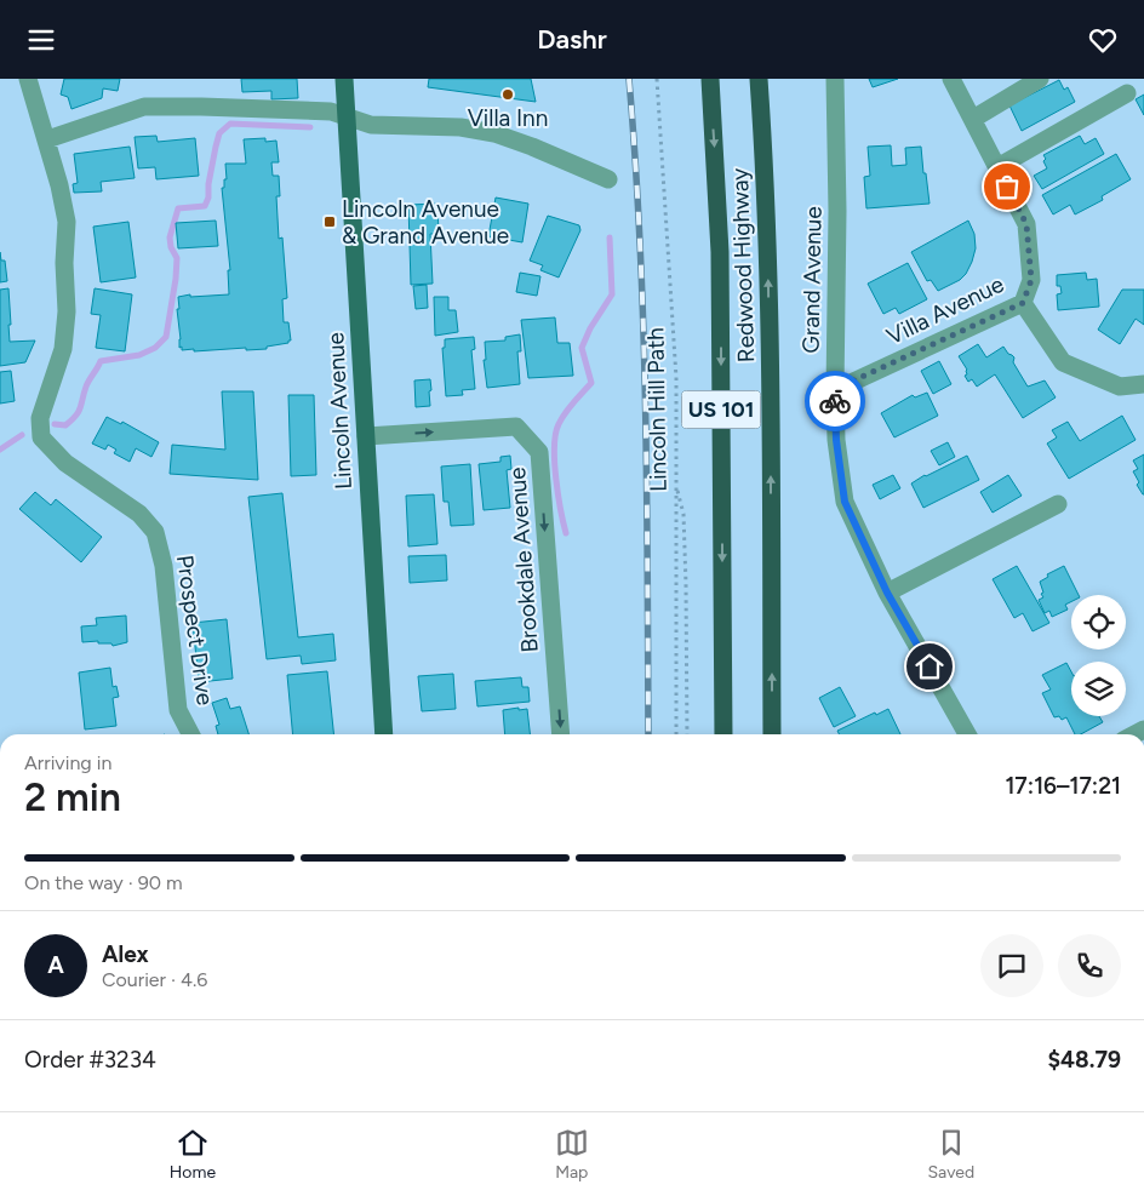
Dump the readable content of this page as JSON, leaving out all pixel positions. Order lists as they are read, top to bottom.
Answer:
{
  "streets": {
    "highway": ["Redwood Highway", "US 101"],
    "main road": ["Lincoln Avenue"],
    "street": [
      "Grand Avenue",
      "Villa Avenue",
      "Brookdale Avenue",
      "Prospect Drive"
    ],
    "path": ["Lincoln Hill Path"]
  },
  "crossings": [
    ["Grand Avenue", "Villa Avenue"],
    ["Lincoln Avenue", "Brookdale Avenue"]
  ],
  "places": {
    "other": ["Villa Inn"],
    "transit": ["Lincoln Avenue & Grand Avenue"]
  },
  "page": {
    "header": "Dashr",
    "heading": ["2 min", "Arriving in", "17:16–17:21"],
    "panel": [
      "Alex",
      "Courier · 4.6",
      "Order #3234",
      "$48.79"
    ],
    "bar": "On the way · 90 m",
    "round": "A",
    "tabs": ["Home", "Map", "Saved"]
  }
}
